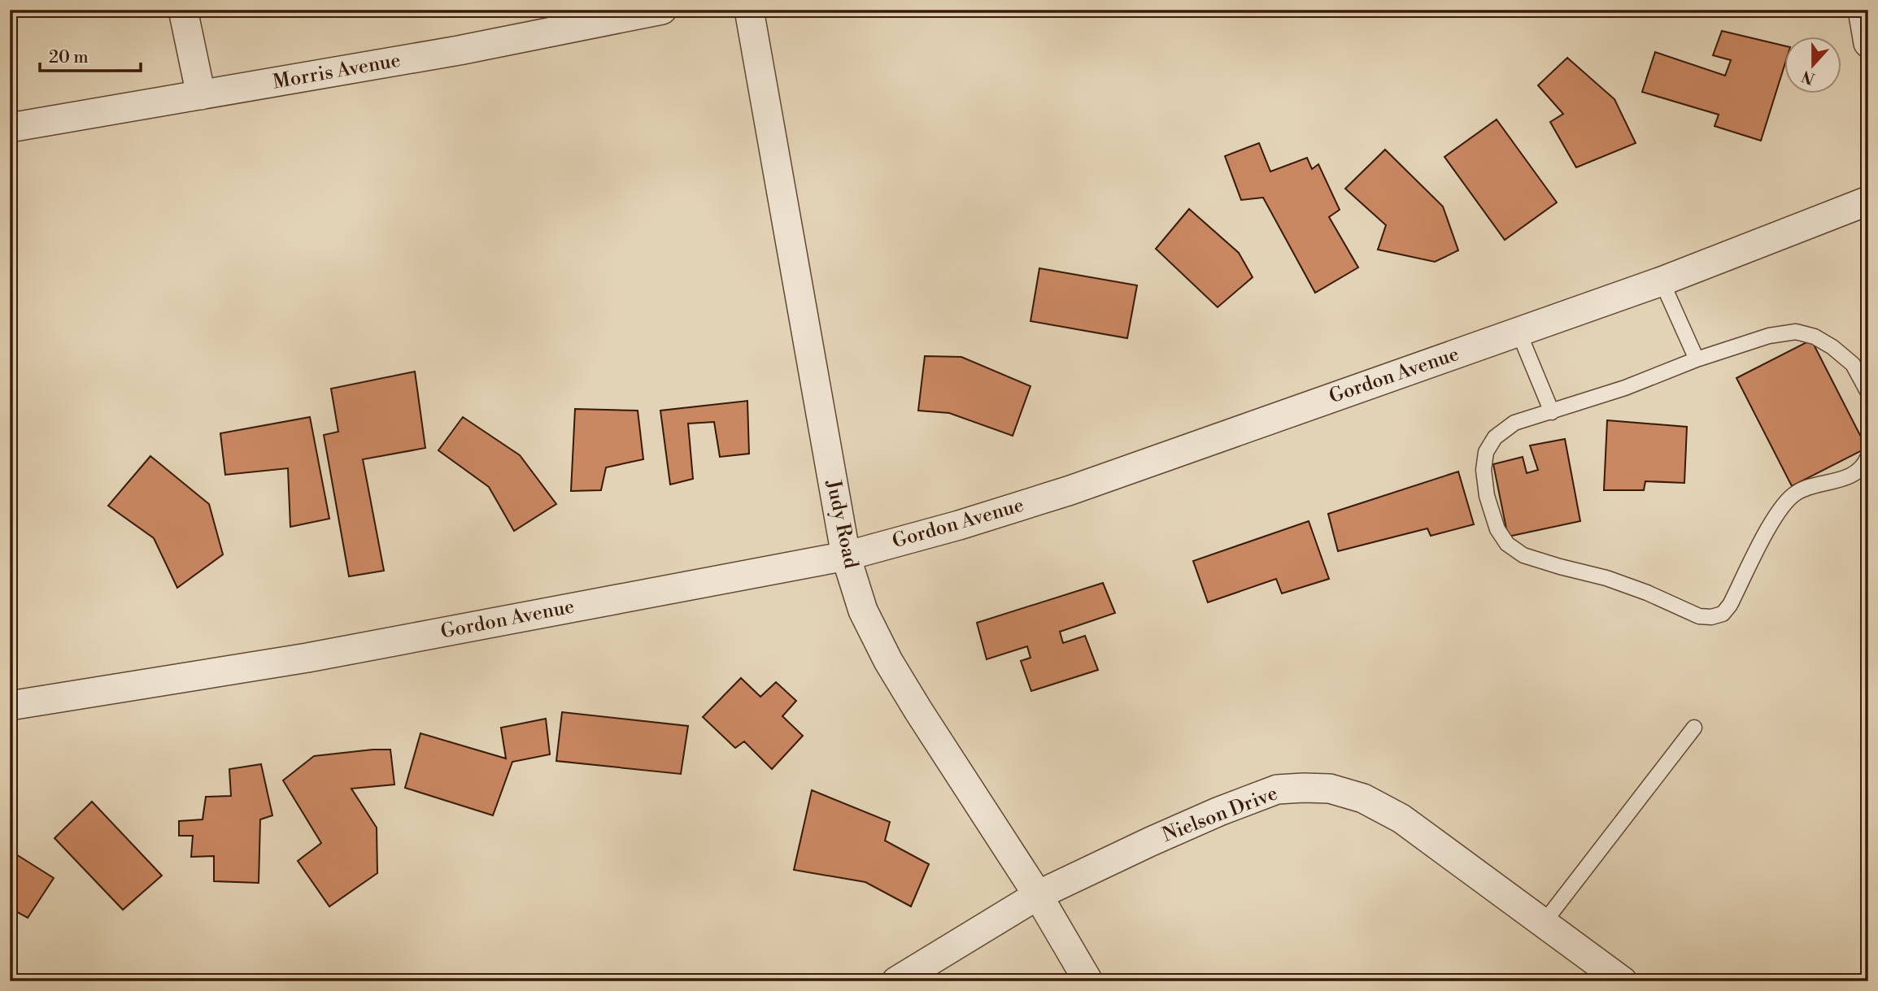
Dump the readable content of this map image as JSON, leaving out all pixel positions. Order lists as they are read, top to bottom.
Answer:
{
  "streets": {
    "street": [
      "Morris Avenue",
      "Gordon Avenue",
      "Judy Road",
      "Nielson Drive"
    ]
  },
  "crossings": [
    ["Gordon Avenue", "Judy Road"],
    ["Judy Road", "Nielson Drive"]
  ],
  "scale_bar": "20 m",
  "north": "bottom"
}
